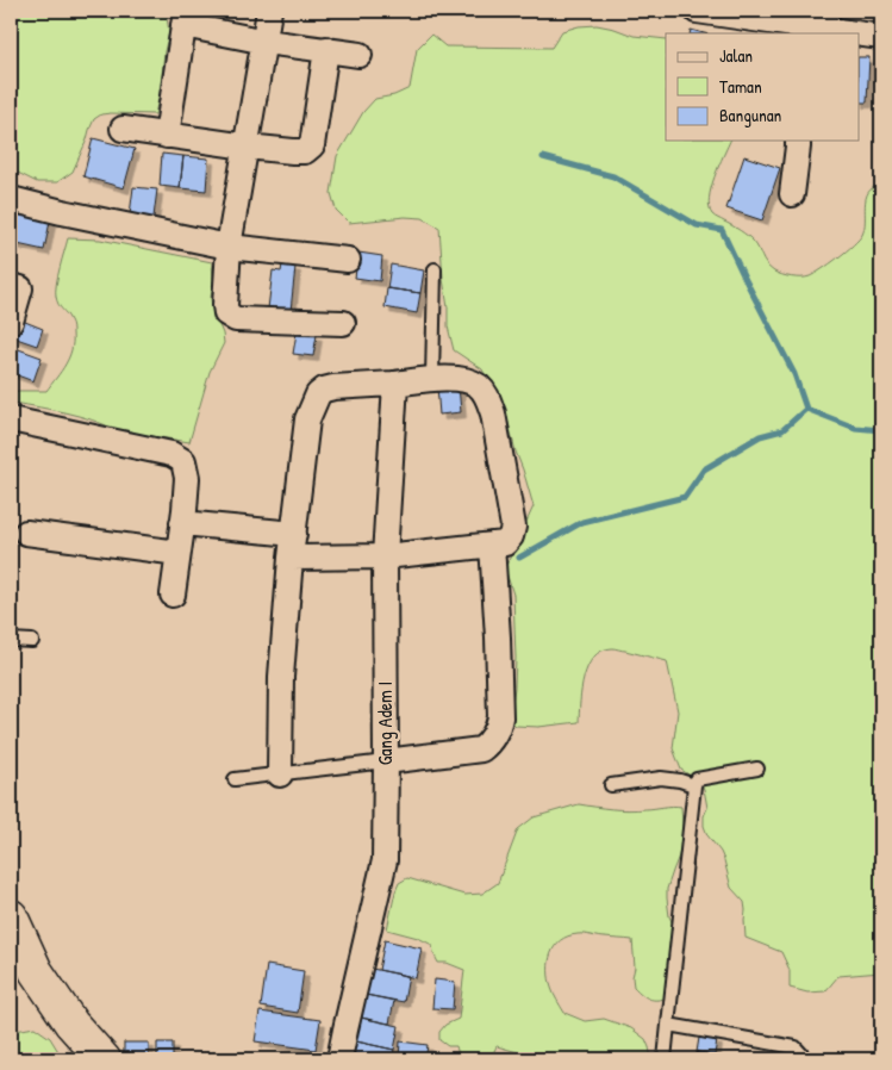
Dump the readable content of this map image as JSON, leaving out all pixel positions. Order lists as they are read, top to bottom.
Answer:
{
  "streets": {
    "street": ["Gang Adem I"]
  },
  "legend": ["Jalan", "Taman", "Bangunan"]
}
